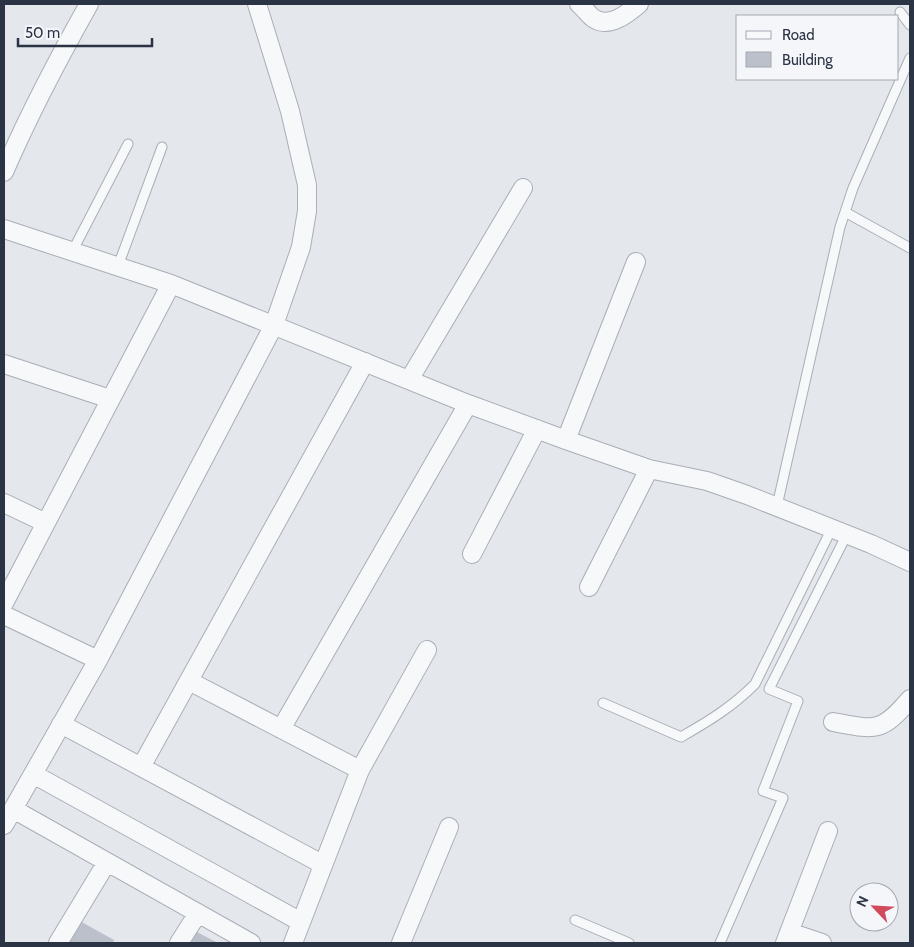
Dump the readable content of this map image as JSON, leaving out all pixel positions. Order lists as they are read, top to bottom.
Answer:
{
  "legend": ["Road", "Building"],
  "scale_bar": "50 m",
  "north": "top left"
}
